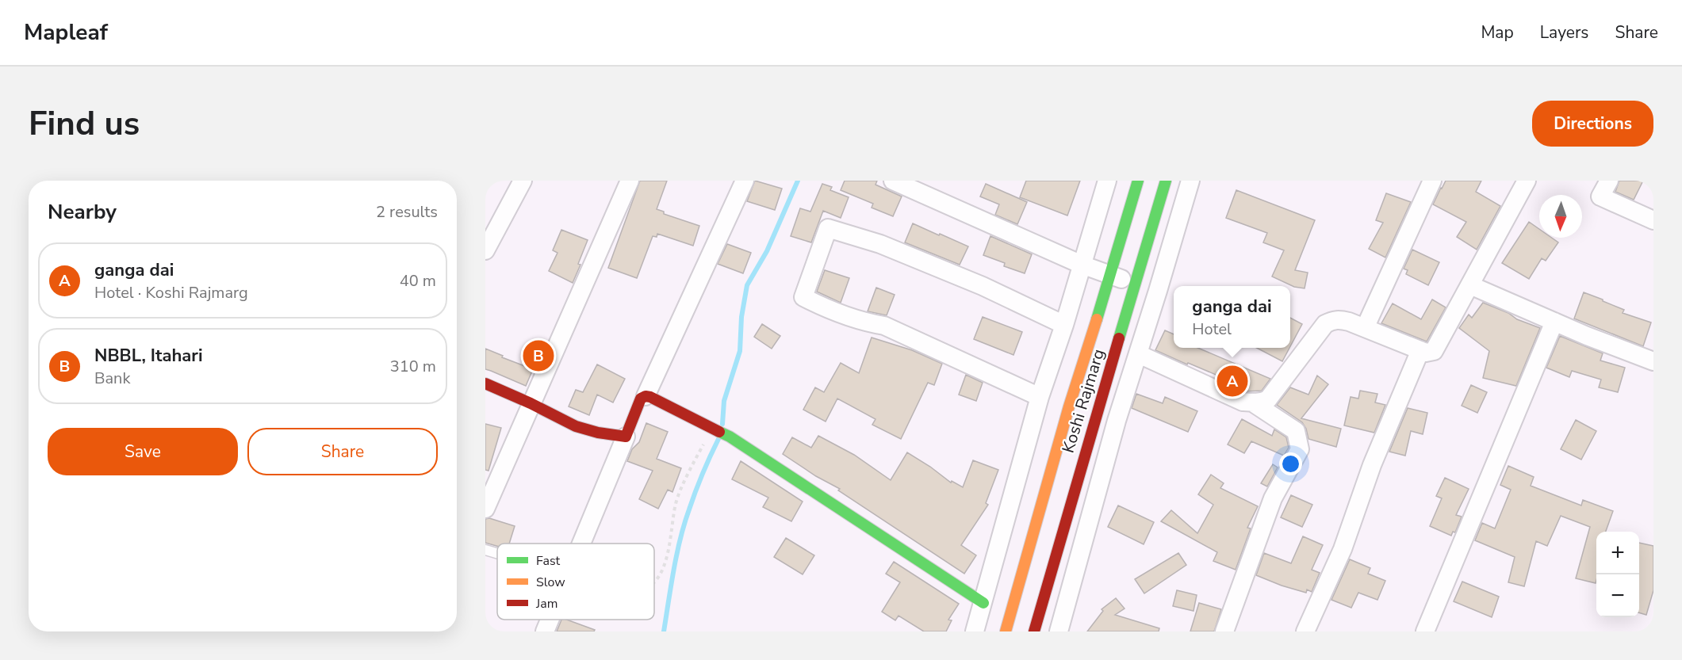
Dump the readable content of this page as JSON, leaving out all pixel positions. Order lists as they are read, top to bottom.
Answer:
{
  "streets": {
    "main road": ["Koshi Rajmarg"]
  },
  "legend": ["Fast", "Slow", "Jam"],
  "north": "bottom",
  "page": {
    "header": "Mapleaf",
    "nav": ["Map", "Layers", "Share"],
    "buttons": [
      "Directions",
      ["Save", "Share"]
    ],
    "title": "Find us",
    "heading": ["Nearby", "2 results"],
    "list": [
      {
        "mark": "A",
        "name": "ganga dai",
        "note": "Hotel · Koshi Rajmarg",
        "value": "40 m"
      },
      {
        "mark": "B",
        "name": "NBBL, Itahari",
        "note": "Bank",
        "value": "310 m"
      }
    ],
    "popup": ["ganga dai", "Hotel"],
    "pins": ["B", "A"],
    "map_buttons": ["+", "−"]
  }
}
